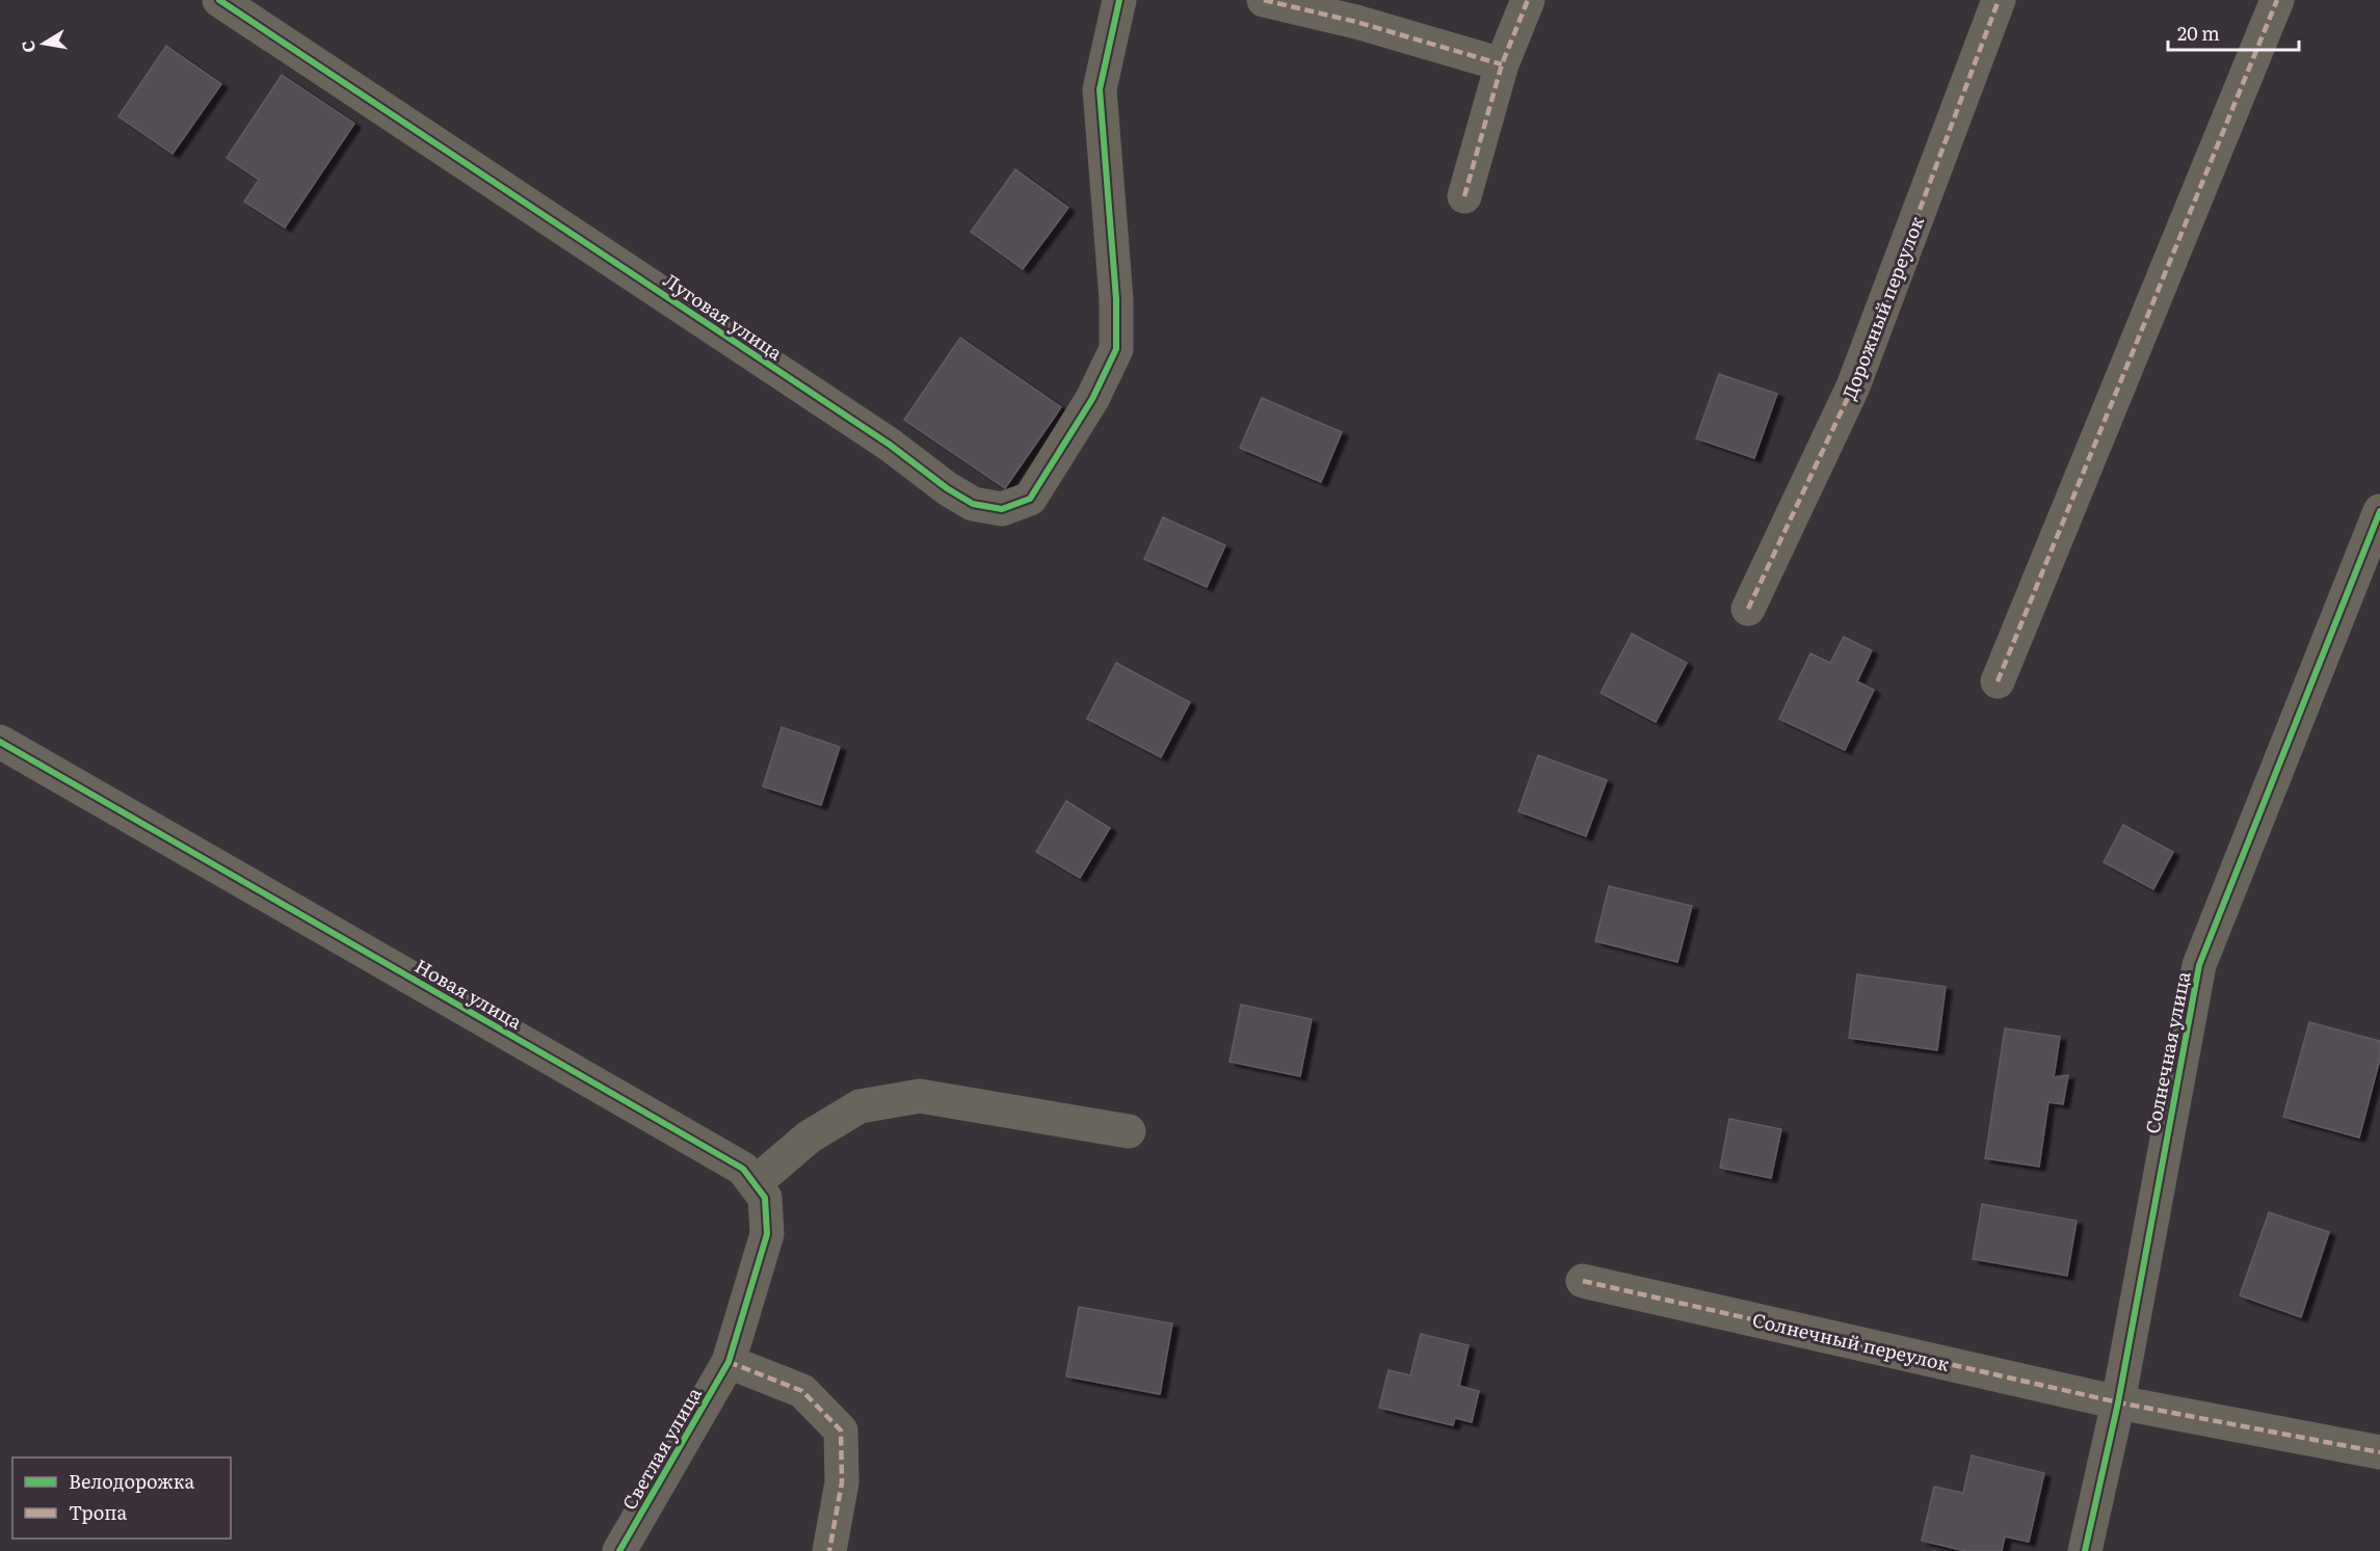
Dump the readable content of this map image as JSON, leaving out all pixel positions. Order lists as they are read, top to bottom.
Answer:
{
  "streets": {
    "street": [
      "Дорожный переулок",
      "Луговая улица",
      "Новая улица",
      "Солнечная улица",
      "Солнечный переулок",
      "Светлая улица"
    ]
  },
  "crossings": [
    ["Новая улица", "Светлая улица"],
    ["Солнечная улица", "Солнечный переулок"]
  ],
  "legend": ["Велодорожка", "Тропа"],
  "scale_bar": "20 m",
  "north": "left"
}
